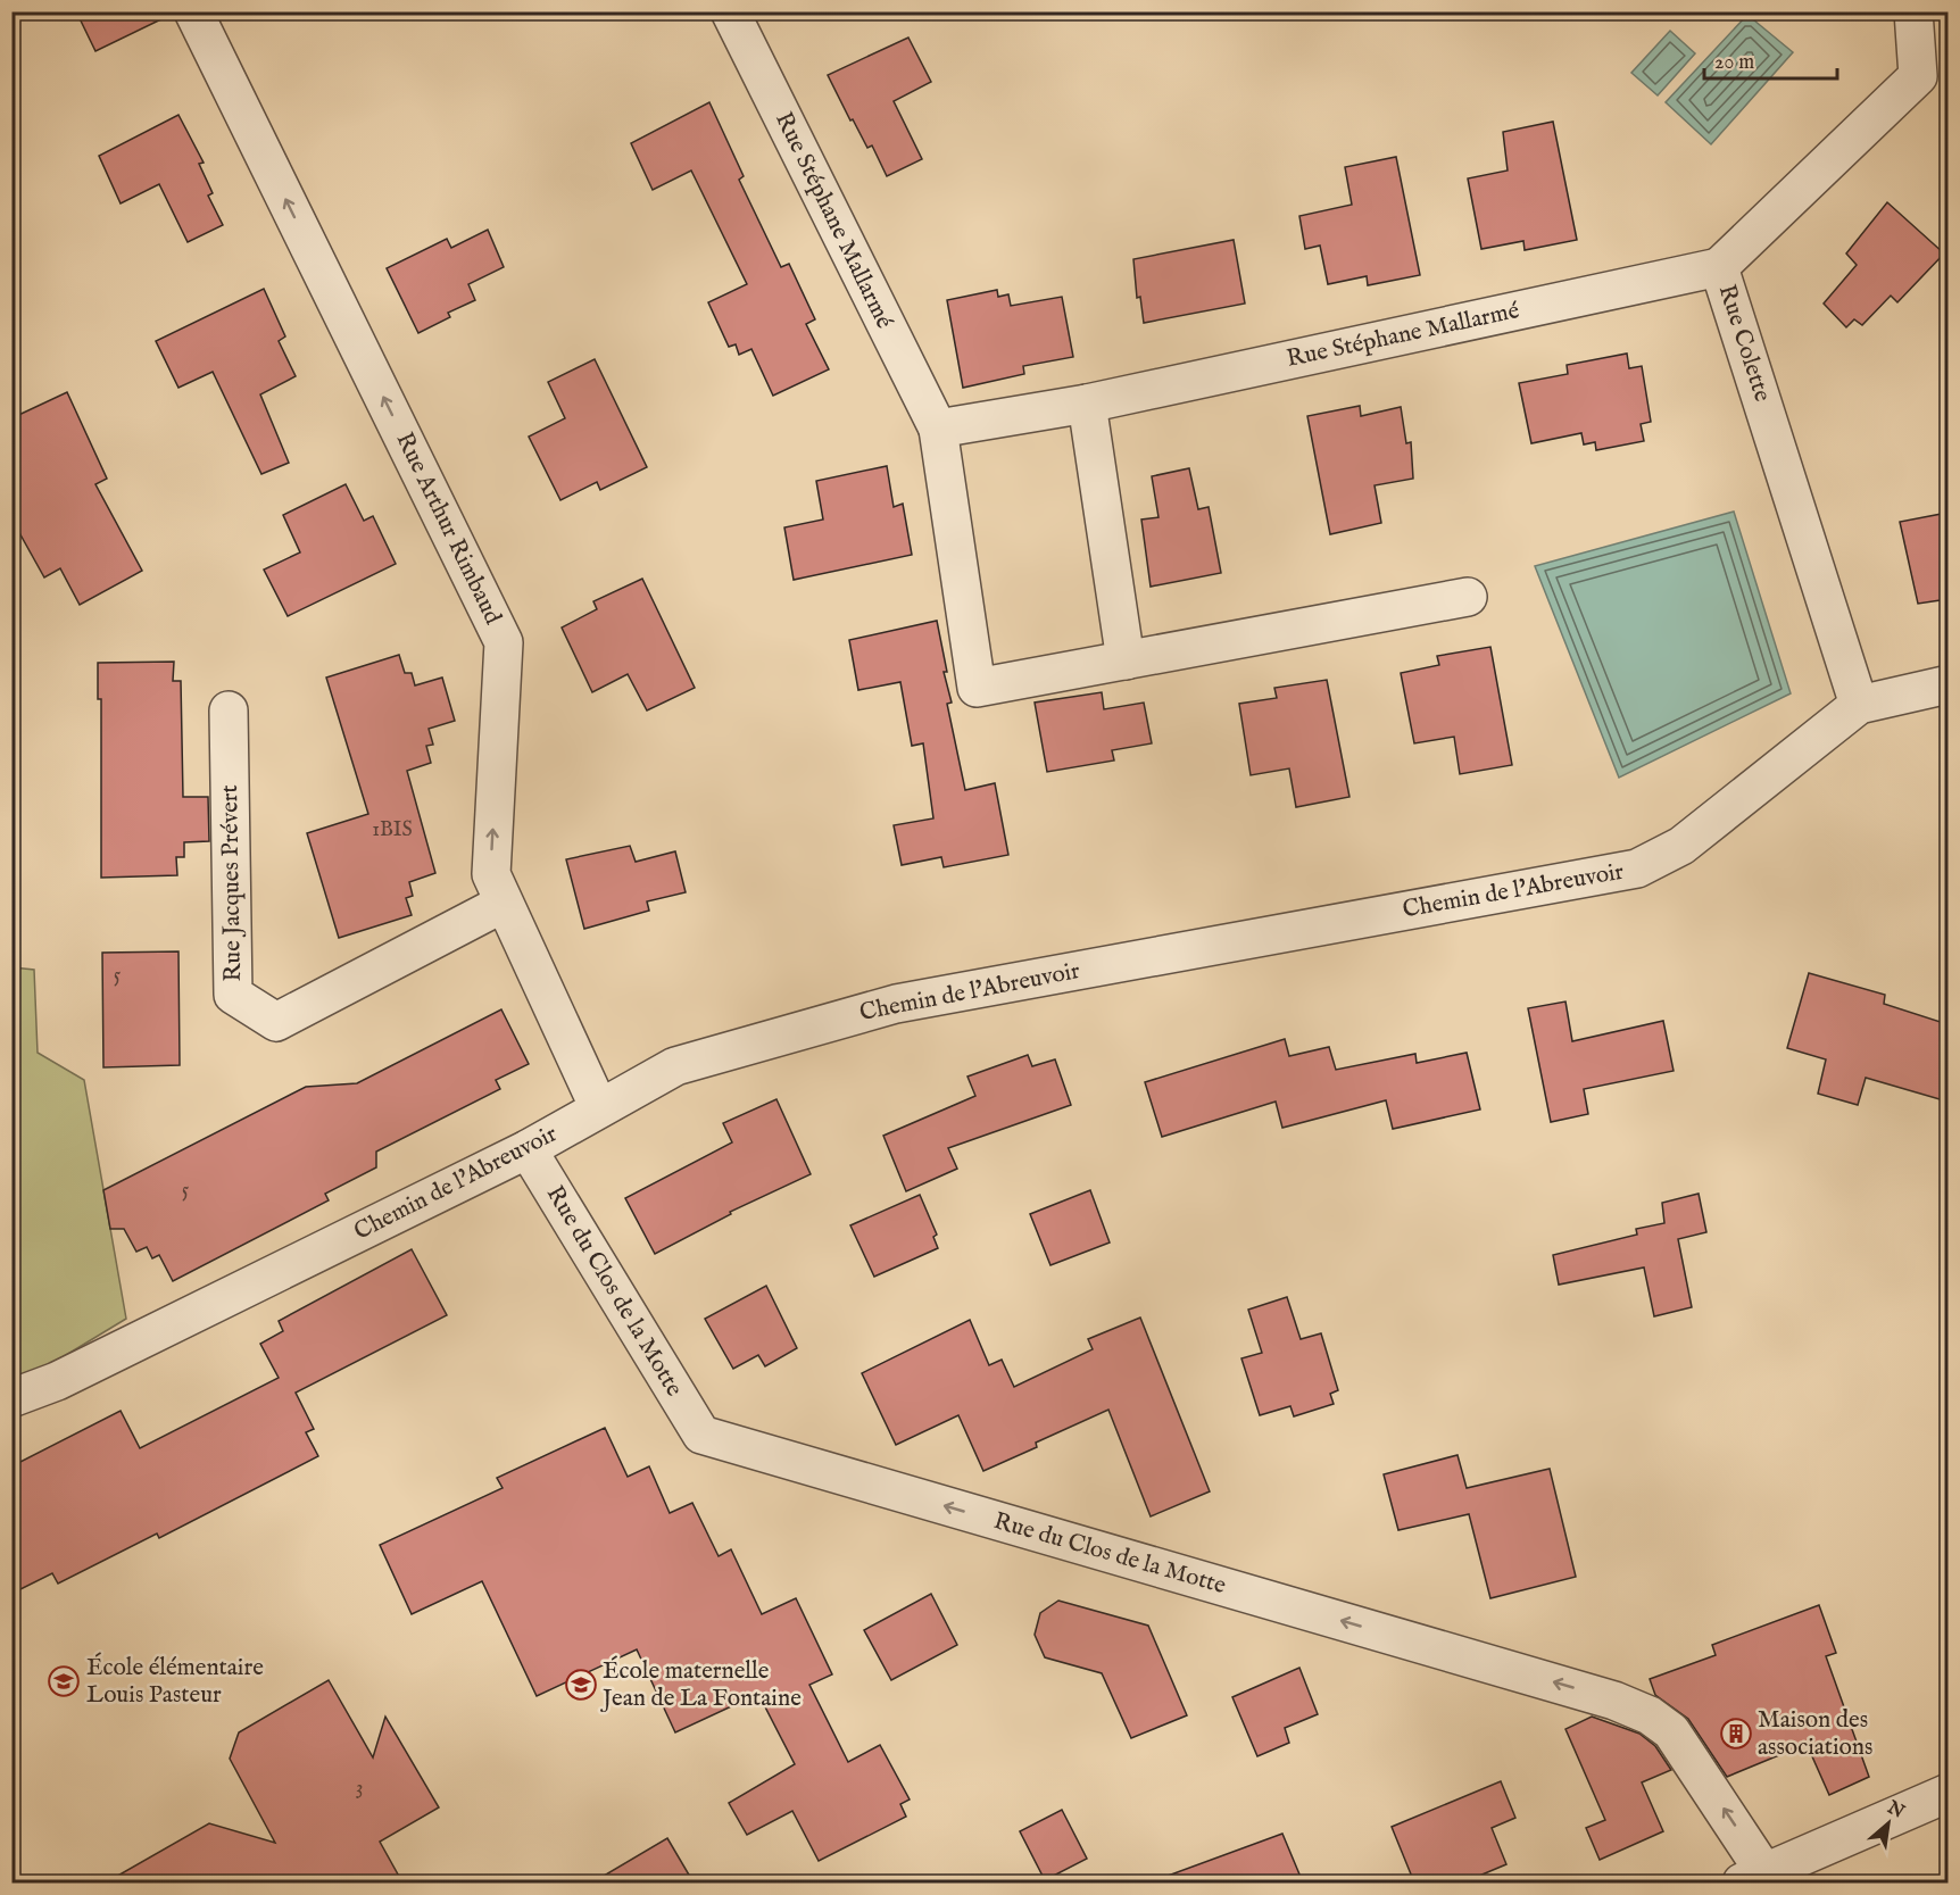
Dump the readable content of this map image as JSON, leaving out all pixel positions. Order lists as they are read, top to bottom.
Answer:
{
  "streets": {
    "street": [
      "Rue Stéphane Mallarmé",
      "Rue Colette",
      "Rue Arthur Rimbaud",
      "Rue Jacques Prévert",
      "Chemin de l'Abreuvoir",
      "Rue du Clos de la Motte"
    ]
  },
  "crossings": [
    ["Rue Stéphane Mallarmé", "Rue Colette"],
    ["Rue Colette", "Chemin de l'Abreuvoir"],
    ["Rue Arthur Rimbaud", "Rue Jacques Prévert"],
    ["Rue Arthur Rimbaud", "Chemin de l'Abreuvoir"],
    ["Chemin de l'Abreuvoir", "Rue du Clos de la Motte"]
  ],
  "one_way": ["Rue Arthur Rimbaud", "Rue du Clos de la Motte"],
  "places": {
    "school or university": ["École élémentaire Louis Pasteur", "École maternelle Jean de La Fontaine"],
    "building": ["Maison des associations"]
  },
  "house_numbers": [
    "1BIS",
    "5",
    "5",
    "3"
  ],
  "scale_bar": "20 m",
  "north": "top right"
}
